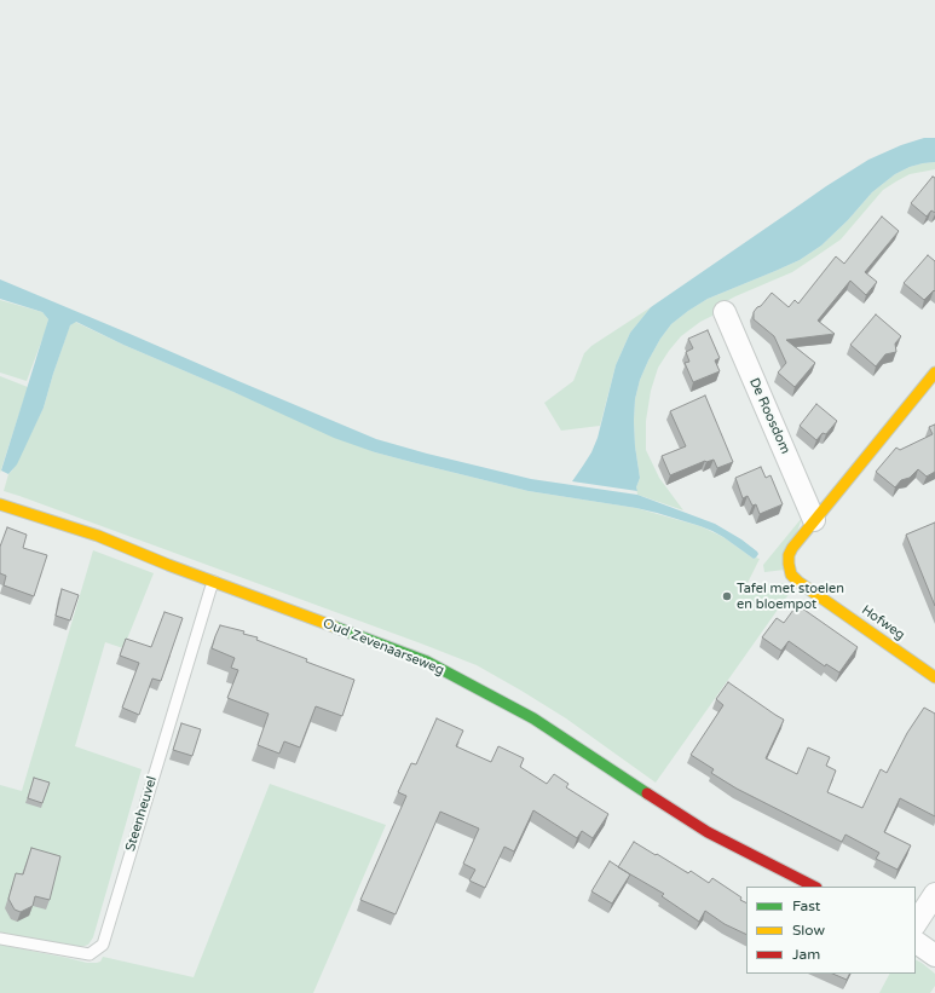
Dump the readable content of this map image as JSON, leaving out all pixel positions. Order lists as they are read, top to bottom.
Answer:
{
  "streets": {
    "street": ["De Roosdom", "Hofweg", "Oud Zevenaarseweg"],
    "lane": ["Steenheuvel"]
  },
  "crossings": [
    ["De Roosdom", "Hofweg"],
    ["Oud Zevenaarseweg", "Steenheuvel"]
  ],
  "places": ["Tafel met stoelen en bloempot"],
  "legend": ["Fast", "Slow", "Jam"]
}
